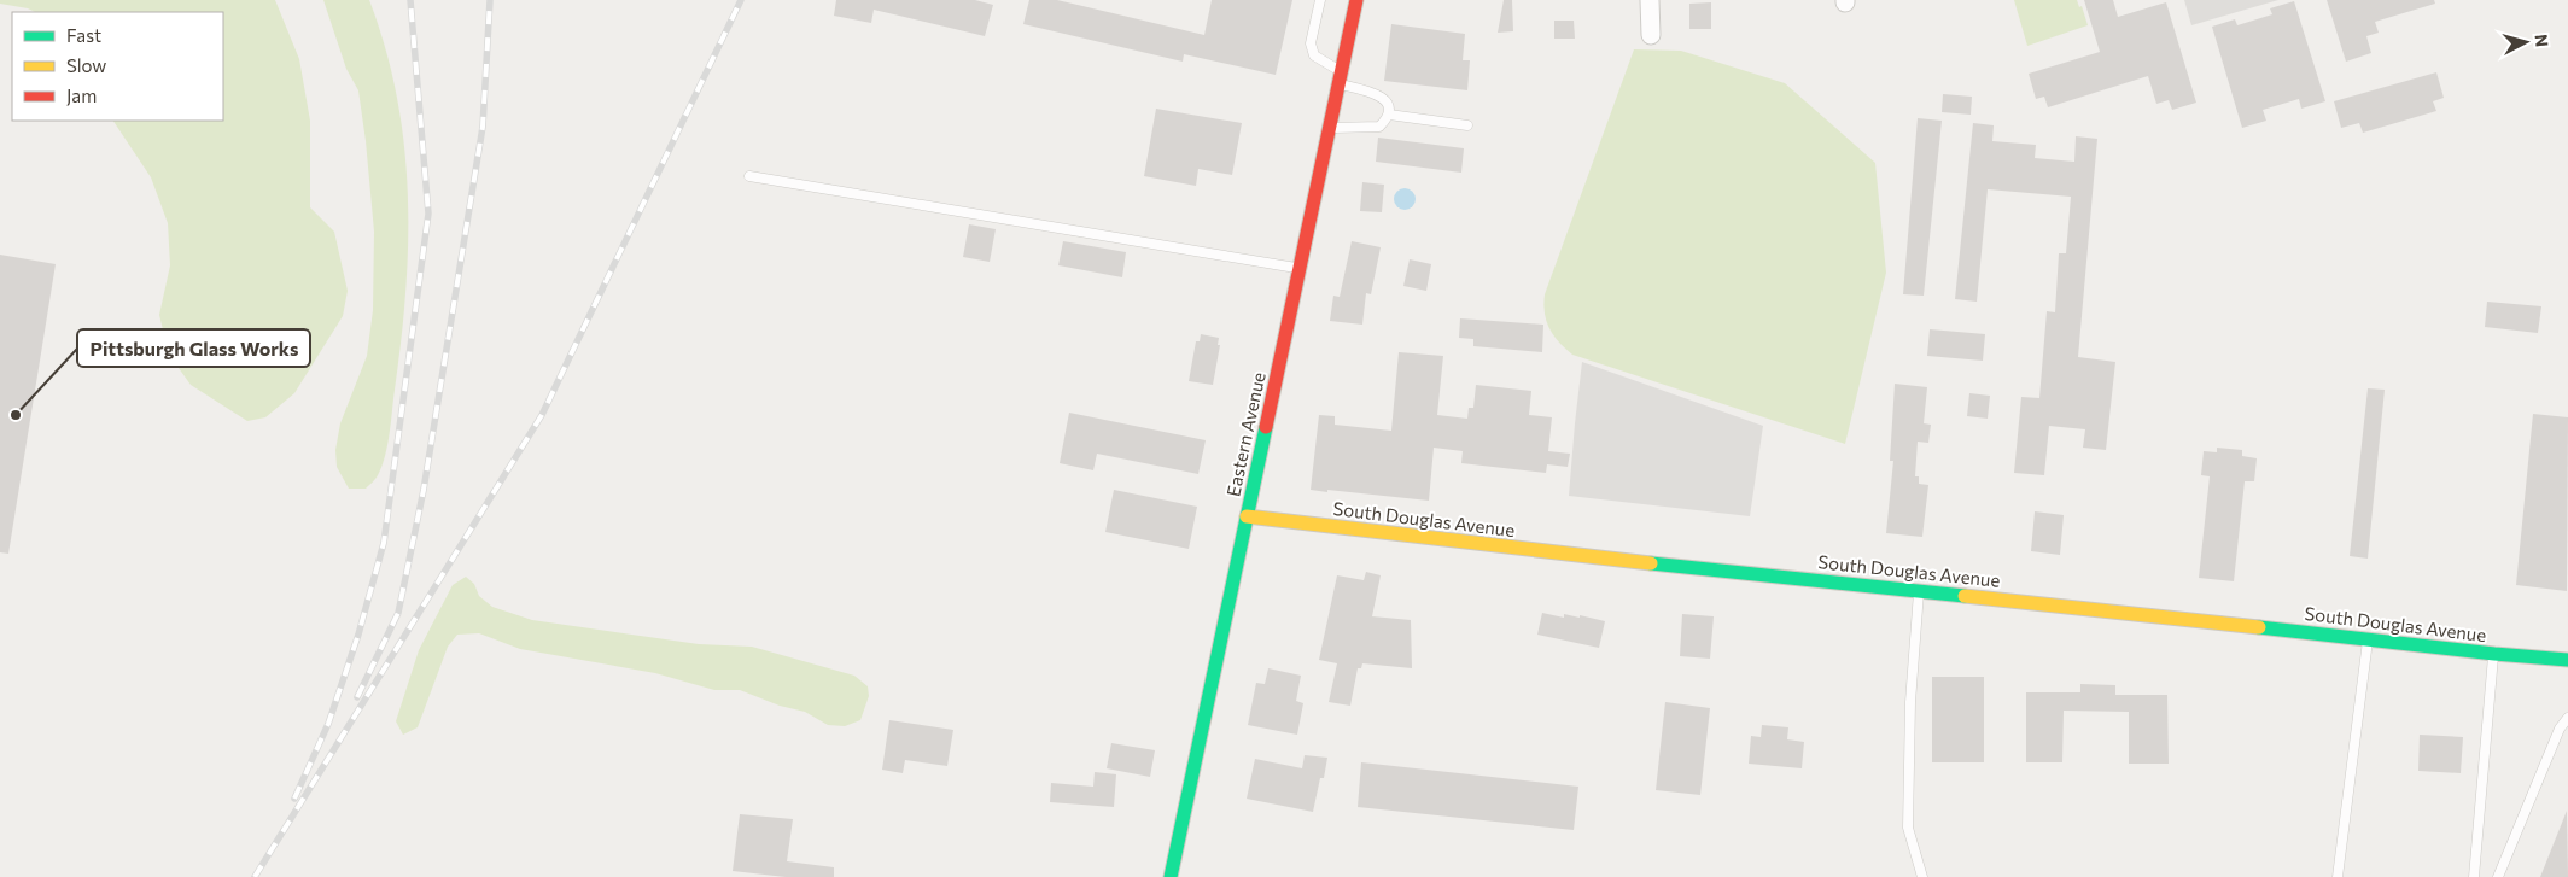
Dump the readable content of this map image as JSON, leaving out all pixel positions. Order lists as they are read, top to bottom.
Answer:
{
  "streets": {
    "street": ["Eastern Avenue", "South Douglas Avenue"]
  },
  "crossings": [
    ["Eastern Avenue", "South Douglas Avenue"]
  ],
  "places": ["Pittsburgh Glass Works"],
  "legend": ["Fast", "Slow", "Jam"],
  "north": "right"
}
